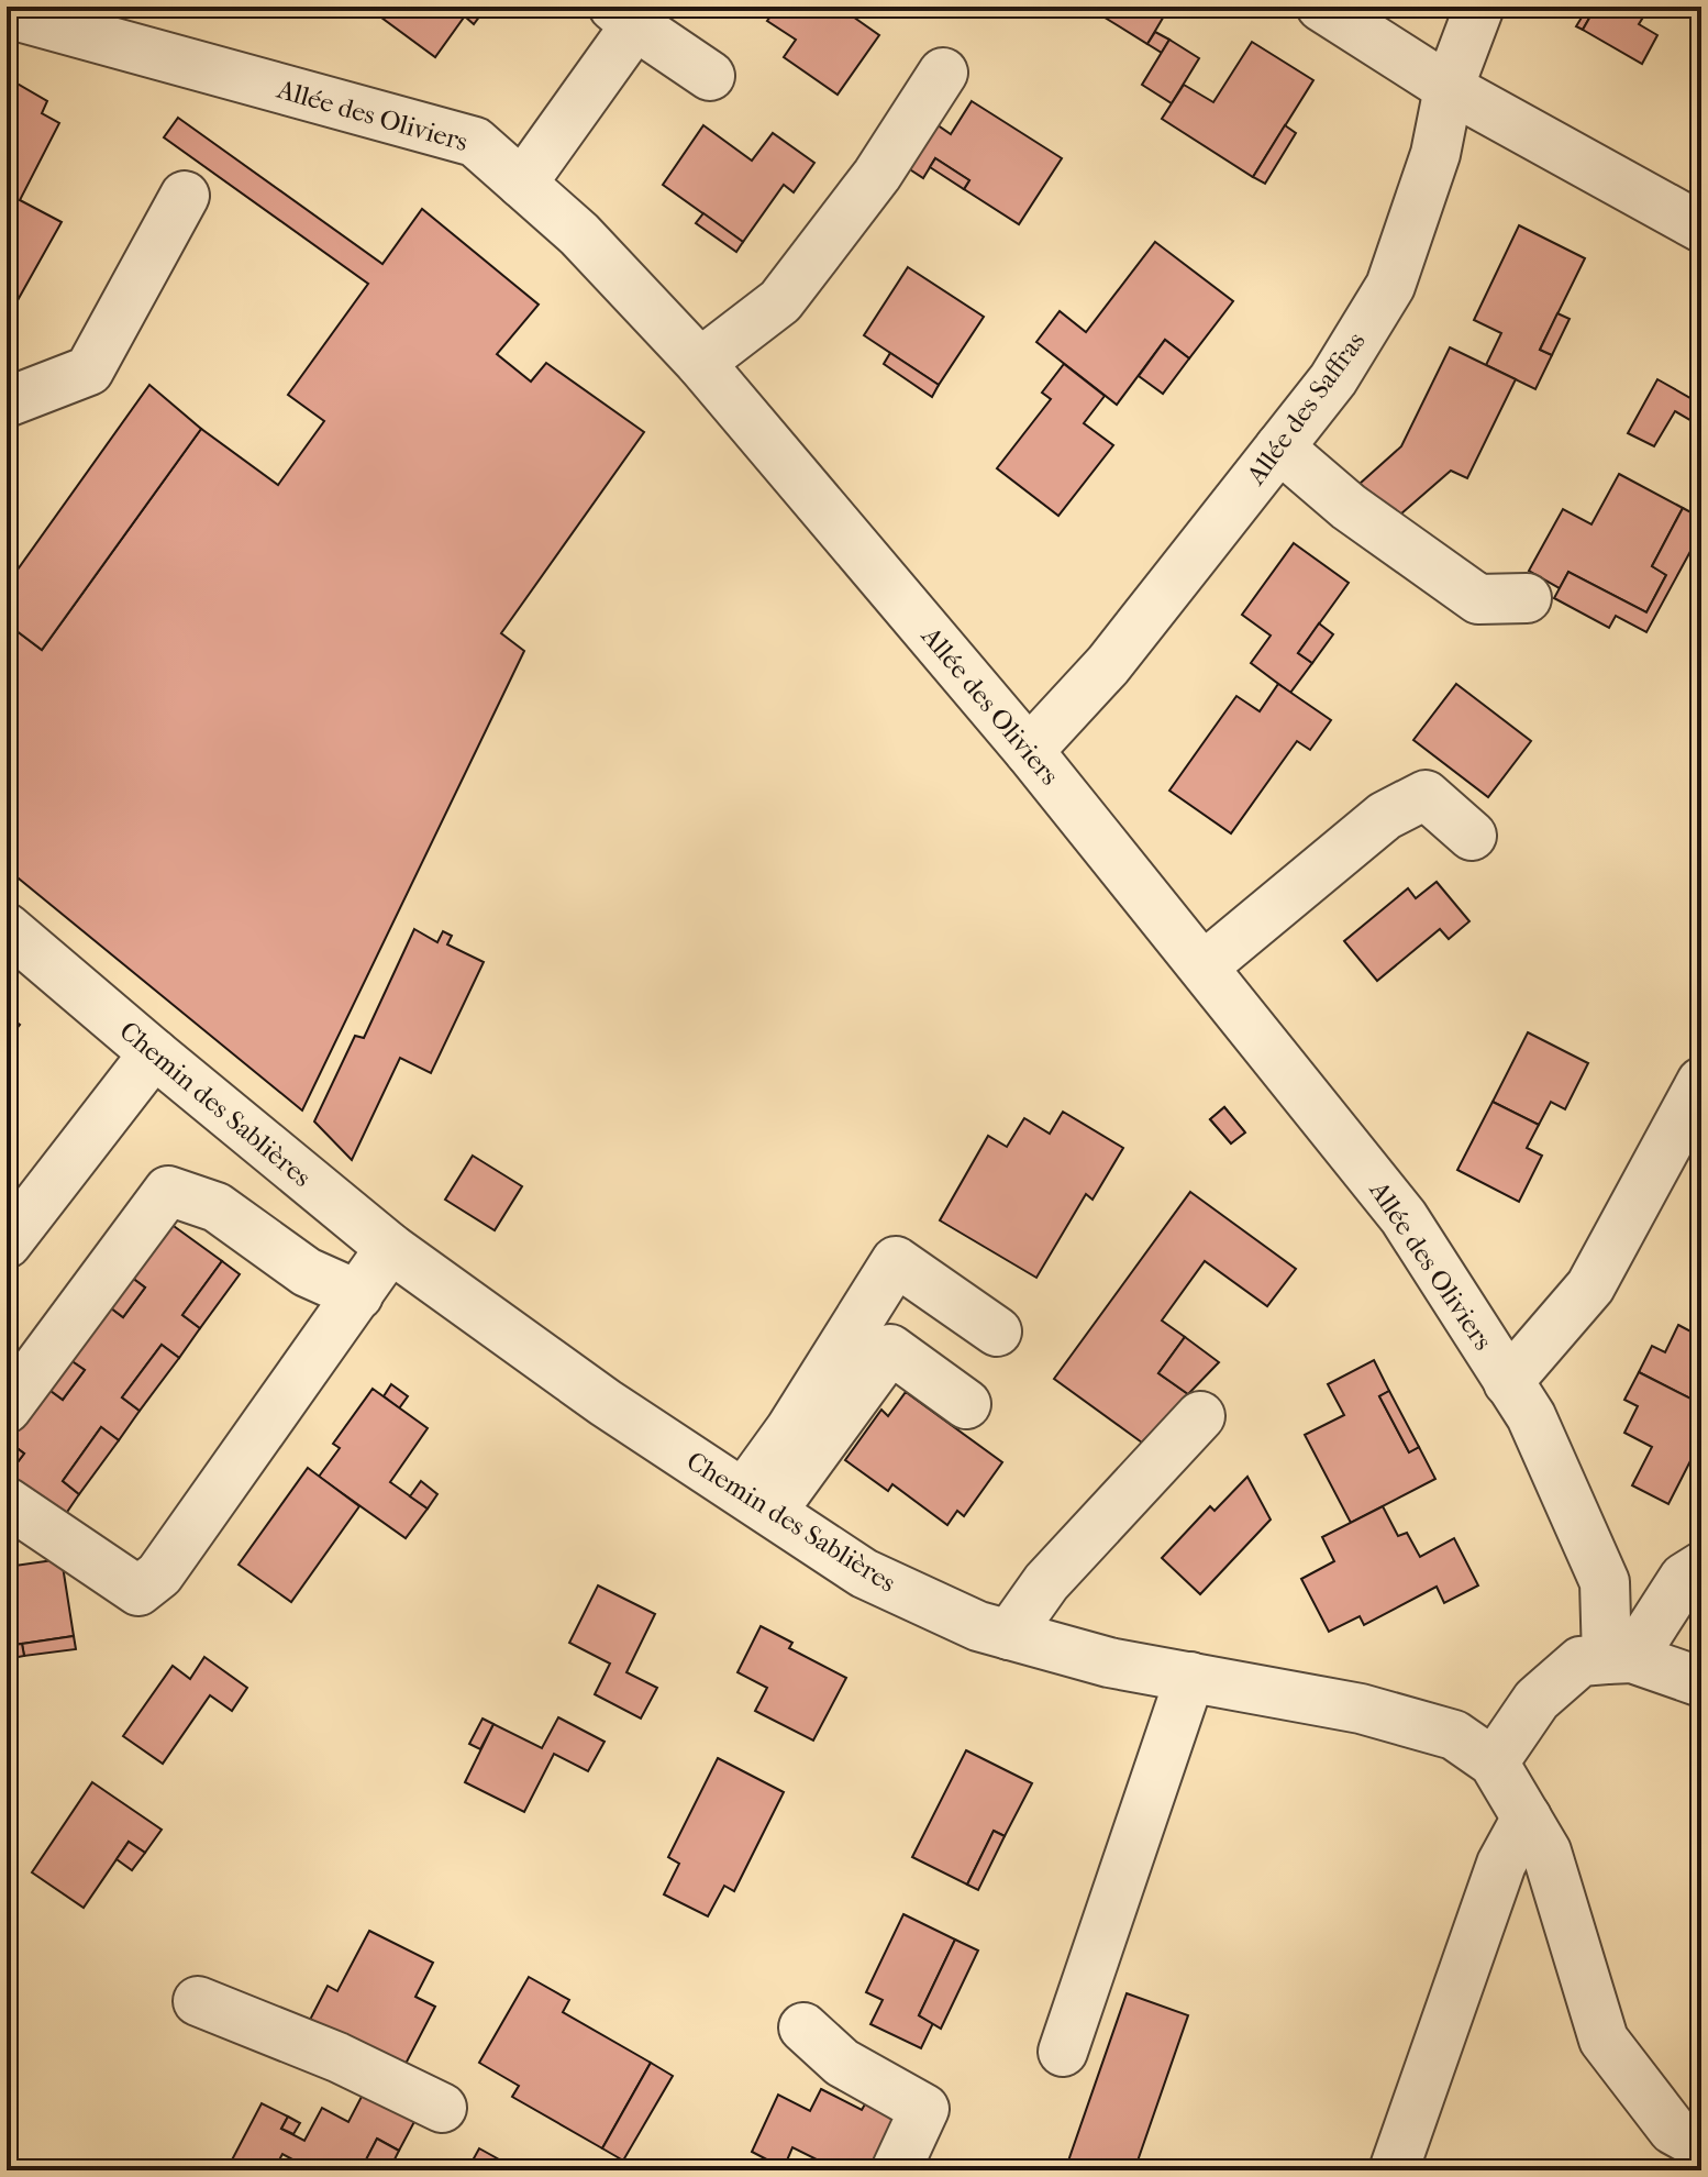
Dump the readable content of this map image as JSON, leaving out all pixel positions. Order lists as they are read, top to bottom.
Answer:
{
  "streets": {
    "street": ["Allée des Oliviers", "Allée des Saffras", "Chemin des Sablières"]
  },
  "crossings": [
    ["Allée des Oliviers", "Allée des Saffras"]
  ]
}
